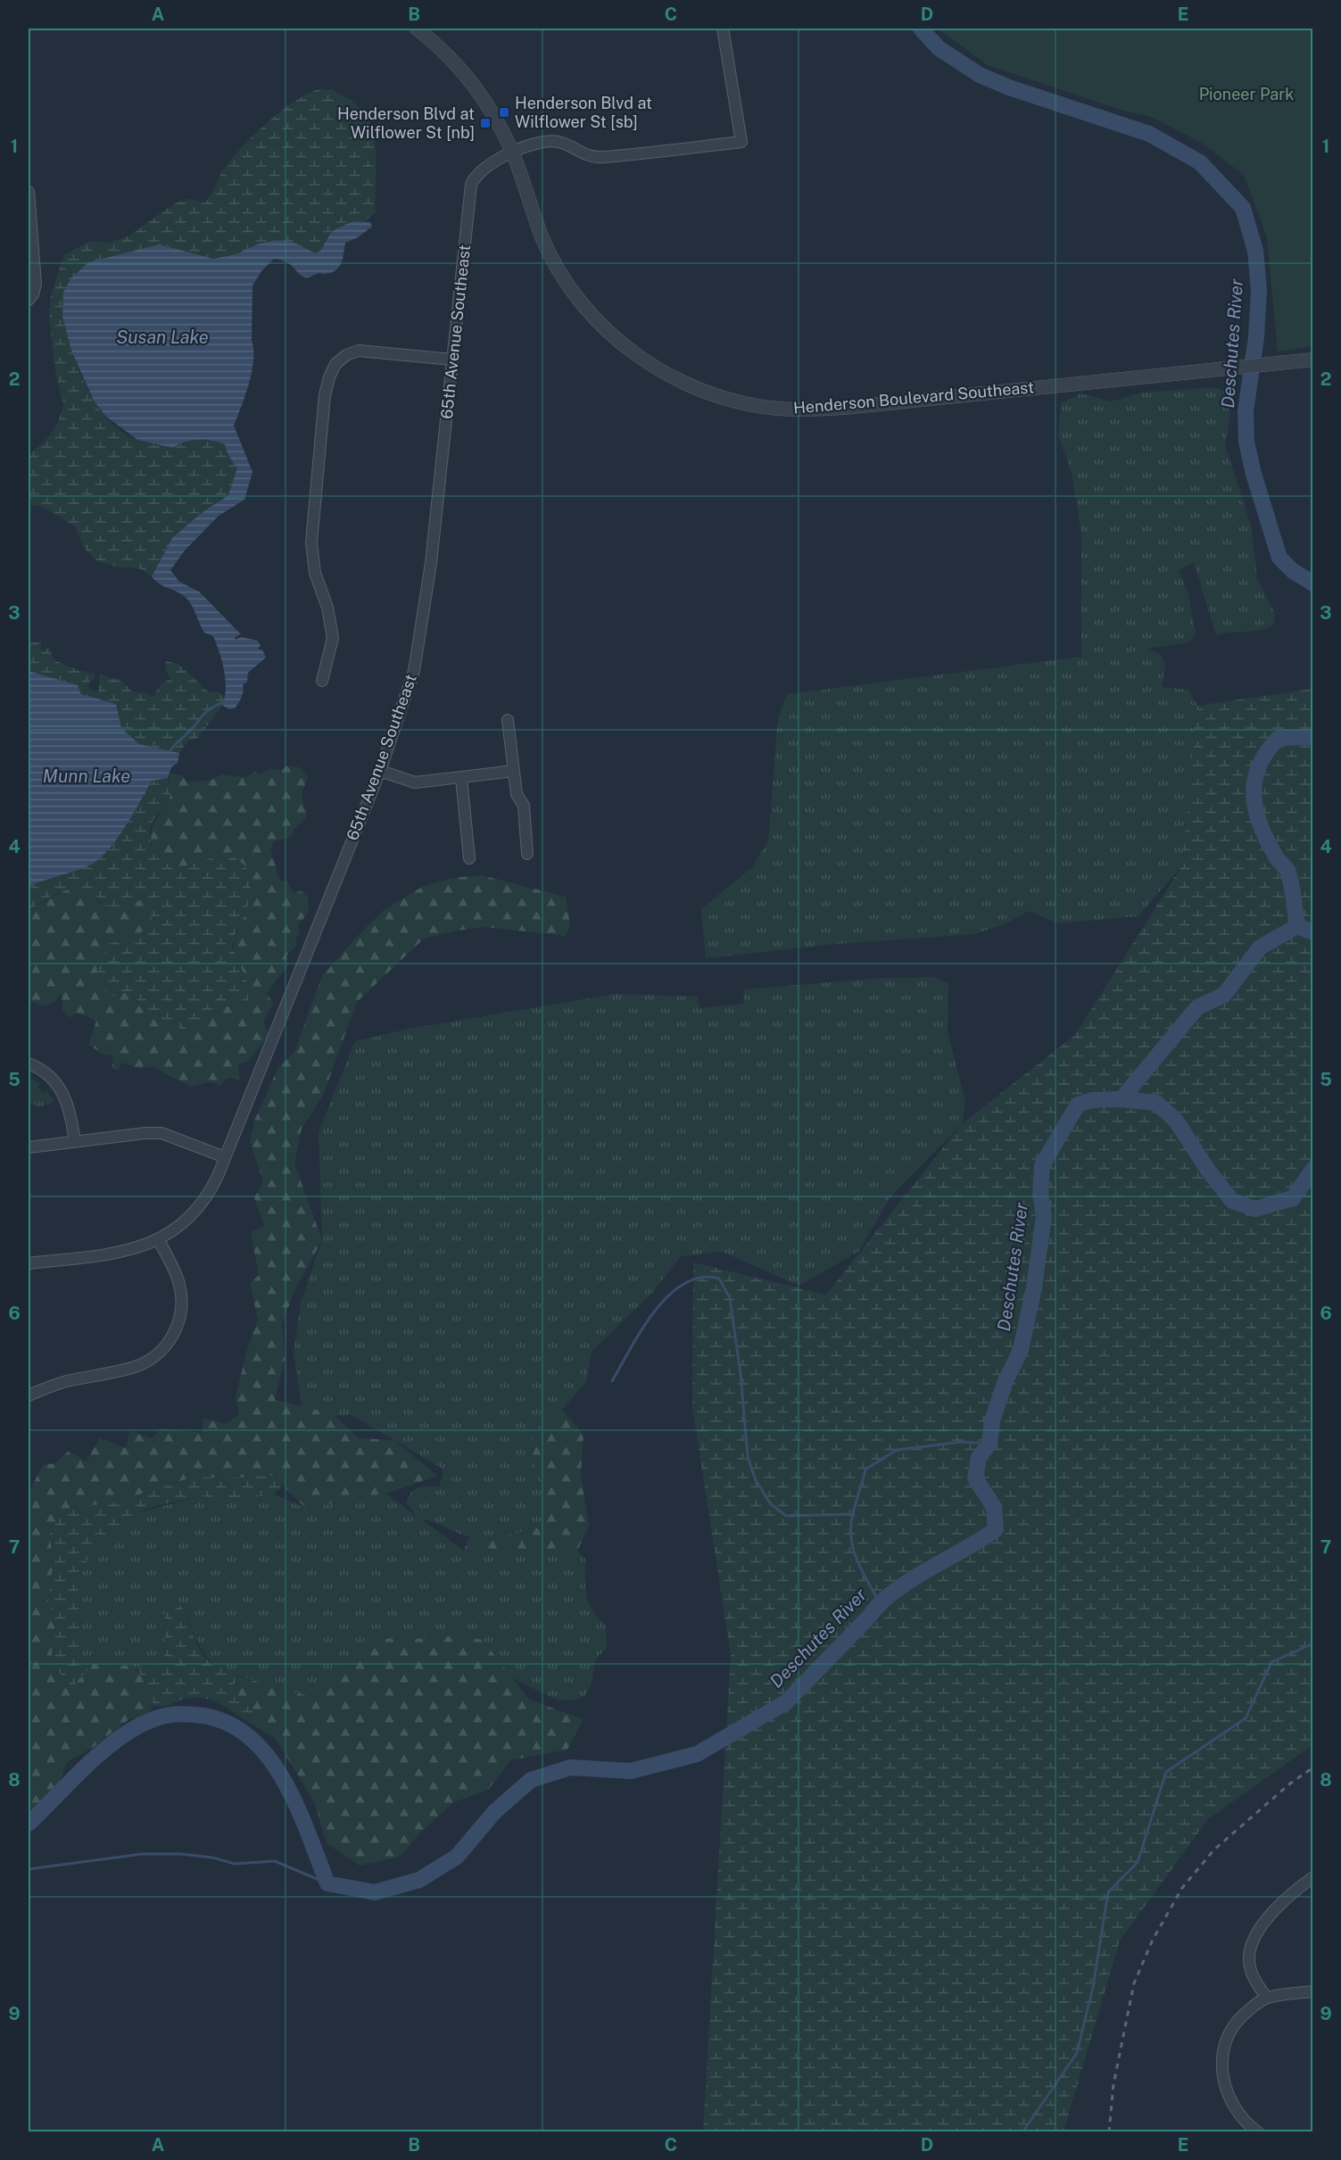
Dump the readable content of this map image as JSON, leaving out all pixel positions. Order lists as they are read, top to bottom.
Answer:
{
  "streets": {
    "street": ["65th Avenue Southeast", "Henderson Boulevard Southeast"]
  },
  "crossings": [
    ["65th Avenue Southeast", "Henderson Boulevard Southeast"]
  ],
  "water": ["Susan Lake", "Deschutes River", "Munn Lake"],
  "parks": ["Pioneer Park"],
  "places": {
    "transit": ["Henderson Blvd at Wilflower St [sb]", "Henderson Blvd at Wilflower St [nb]"]
  },
  "grid": {
    "columns": [
      "A",
      "B",
      "C",
      "D",
      "E"
    ],
    "rows": [
      "1",
      "2",
      "3",
      "4",
      "5",
      "6",
      "7",
      "8",
      "9"
    ]
  }
}
